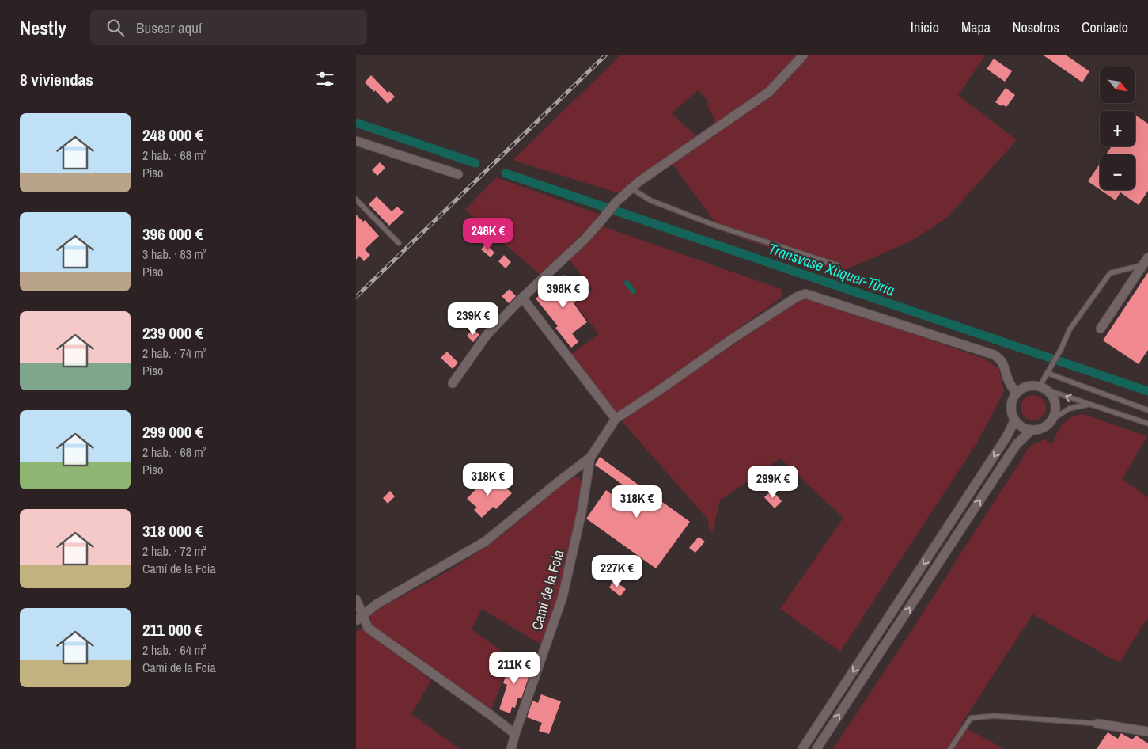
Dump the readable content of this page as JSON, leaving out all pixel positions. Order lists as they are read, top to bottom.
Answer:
{
  "streets": {
    "street": ["Camí de la Foia"]
  },
  "water": ["Transvase Xùquer-Tùria"],
  "north": "bottom right",
  "page": {
    "header": "Nestly",
    "search": "Buscar aquí",
    "nav": [
      "Inicio",
      "Mapa",
      "Nosotros",
      "Contacto"
    ],
    "heading": "8 viviendas",
    "map_buttons": ["+", "−"],
    "list": [
      {
        "name": "248 000 €",
        "note": "2 hab. · 68 m² · Piso"
      },
      {
        "name": "396 000 €",
        "note": "3 hab. · 83 m² · Piso"
      },
      {
        "name": "239 000 €",
        "note": "2 hab. · 74 m² · Piso"
      },
      {
        "name": "299 000 €",
        "note": "2 hab. · 68 m² · Piso"
      },
      {
        "name": "318 000 €",
        "note": "2 hab. · 72 m² · Camí de la Foia"
      },
      {
        "name": "211 000 €",
        "note": "2 hab. · 64 m² · Camí de la Foia"
      }
    ],
    "price": [
      "248K €",
      "396K €",
      "239K €",
      "318K €",
      "299K €",
      "318K €",
      "227K €",
      "211K €"
    ]
  }
}
